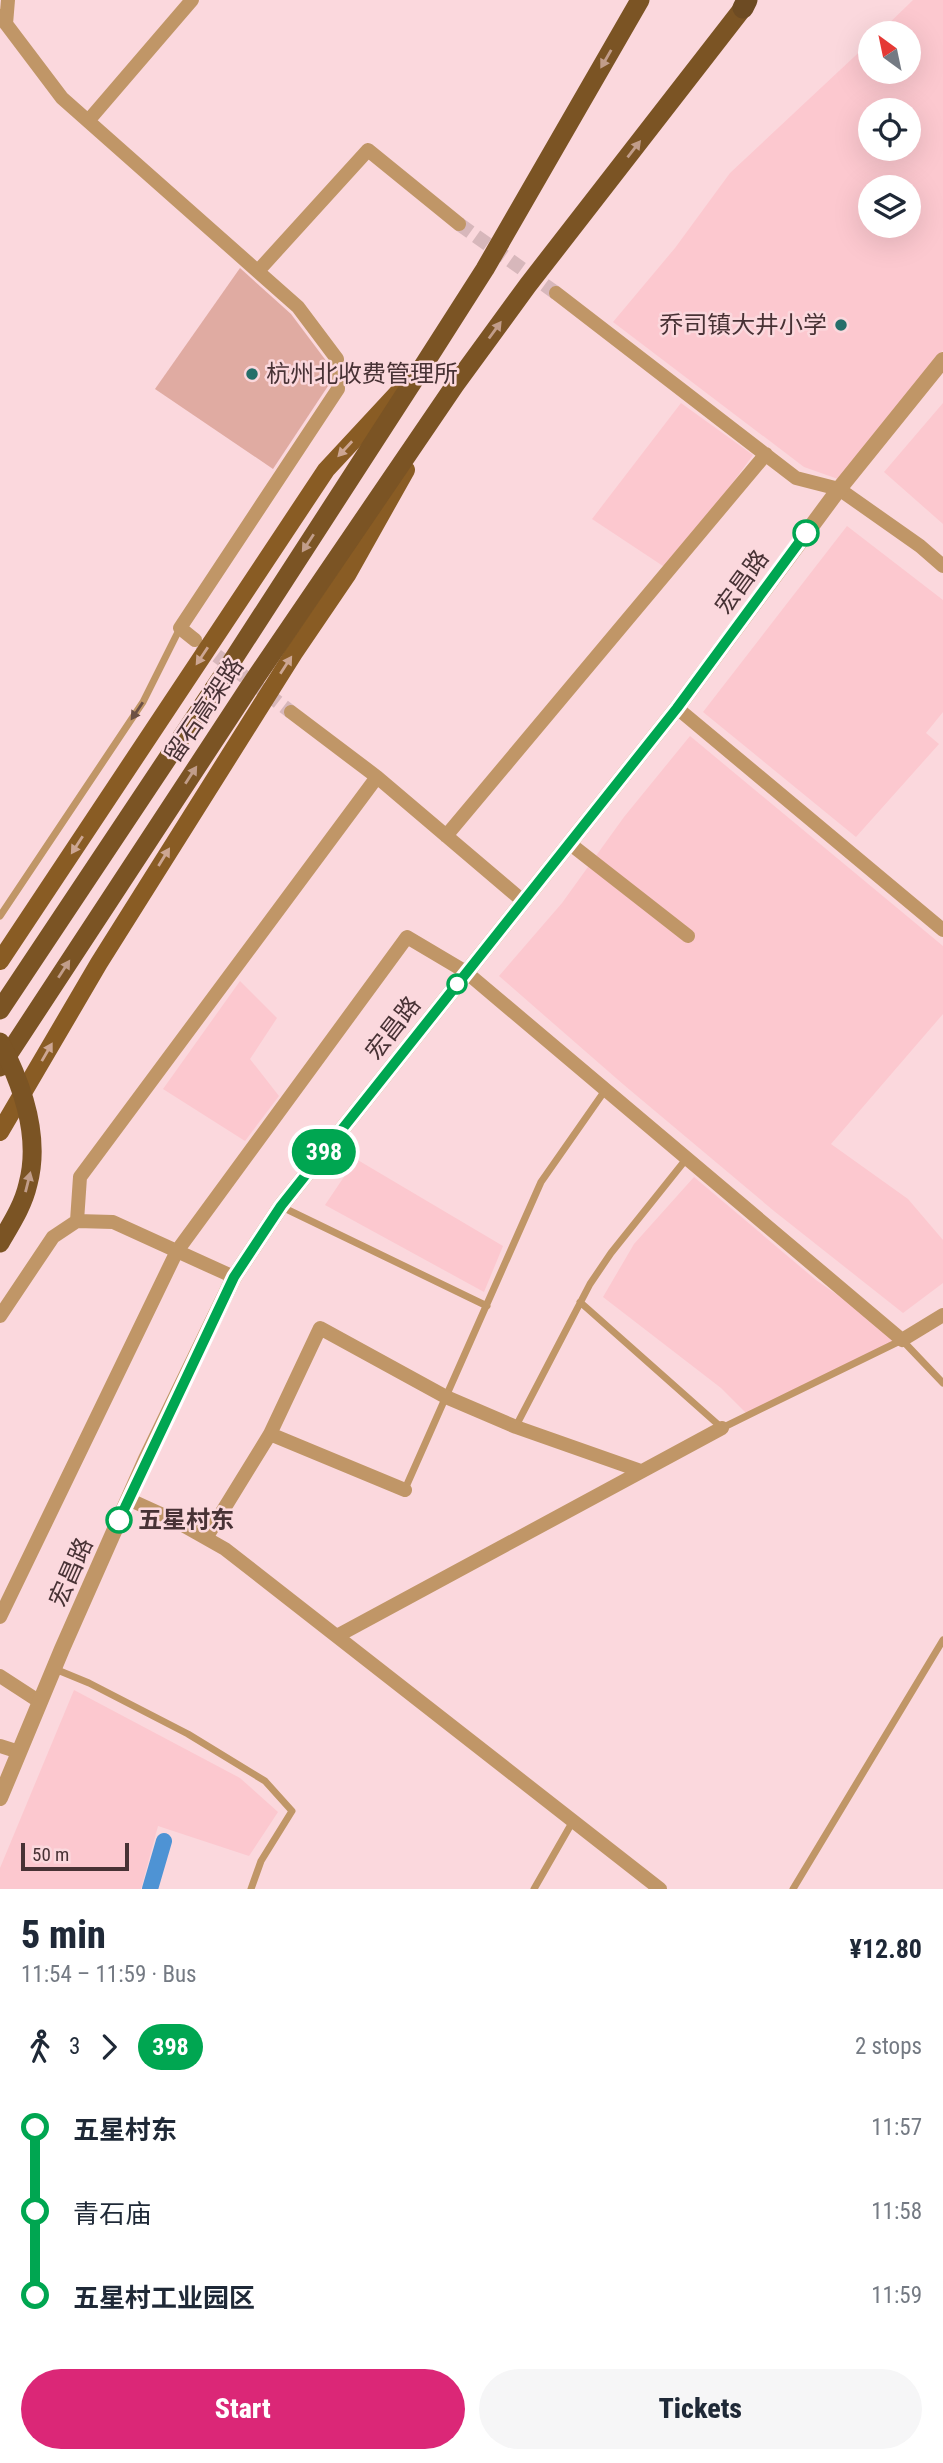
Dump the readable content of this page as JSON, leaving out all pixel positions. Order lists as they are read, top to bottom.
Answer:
{
  "streets": {
    "highway": ["留石高架路"],
    "street": ["宏昌路"]
  },
  "places": ["乔司镇大井小学", "杭州北收费管理所", "五星村东"],
  "lines": ["bus line 398"],
  "scale_bar": "50 m",
  "north": "top left",
  "page": {
    "on_map": "398",
    "scale": "50 m",
    "heading": ["5 min", "11:54 – 11:59 · Bus", "¥12.80"],
    "legs": ["3", "398", "2 stops"],
    "list": [
      {
        "name": "五星村东",
        "value": "11:57"
      },
      {
        "name": "青石庙",
        "value": "11:58"
      },
      {
        "name": "五星村工业园区",
        "value": "11:59"
      }
    ],
    "buttons": ["Start", "Tickets"]
  }
}
